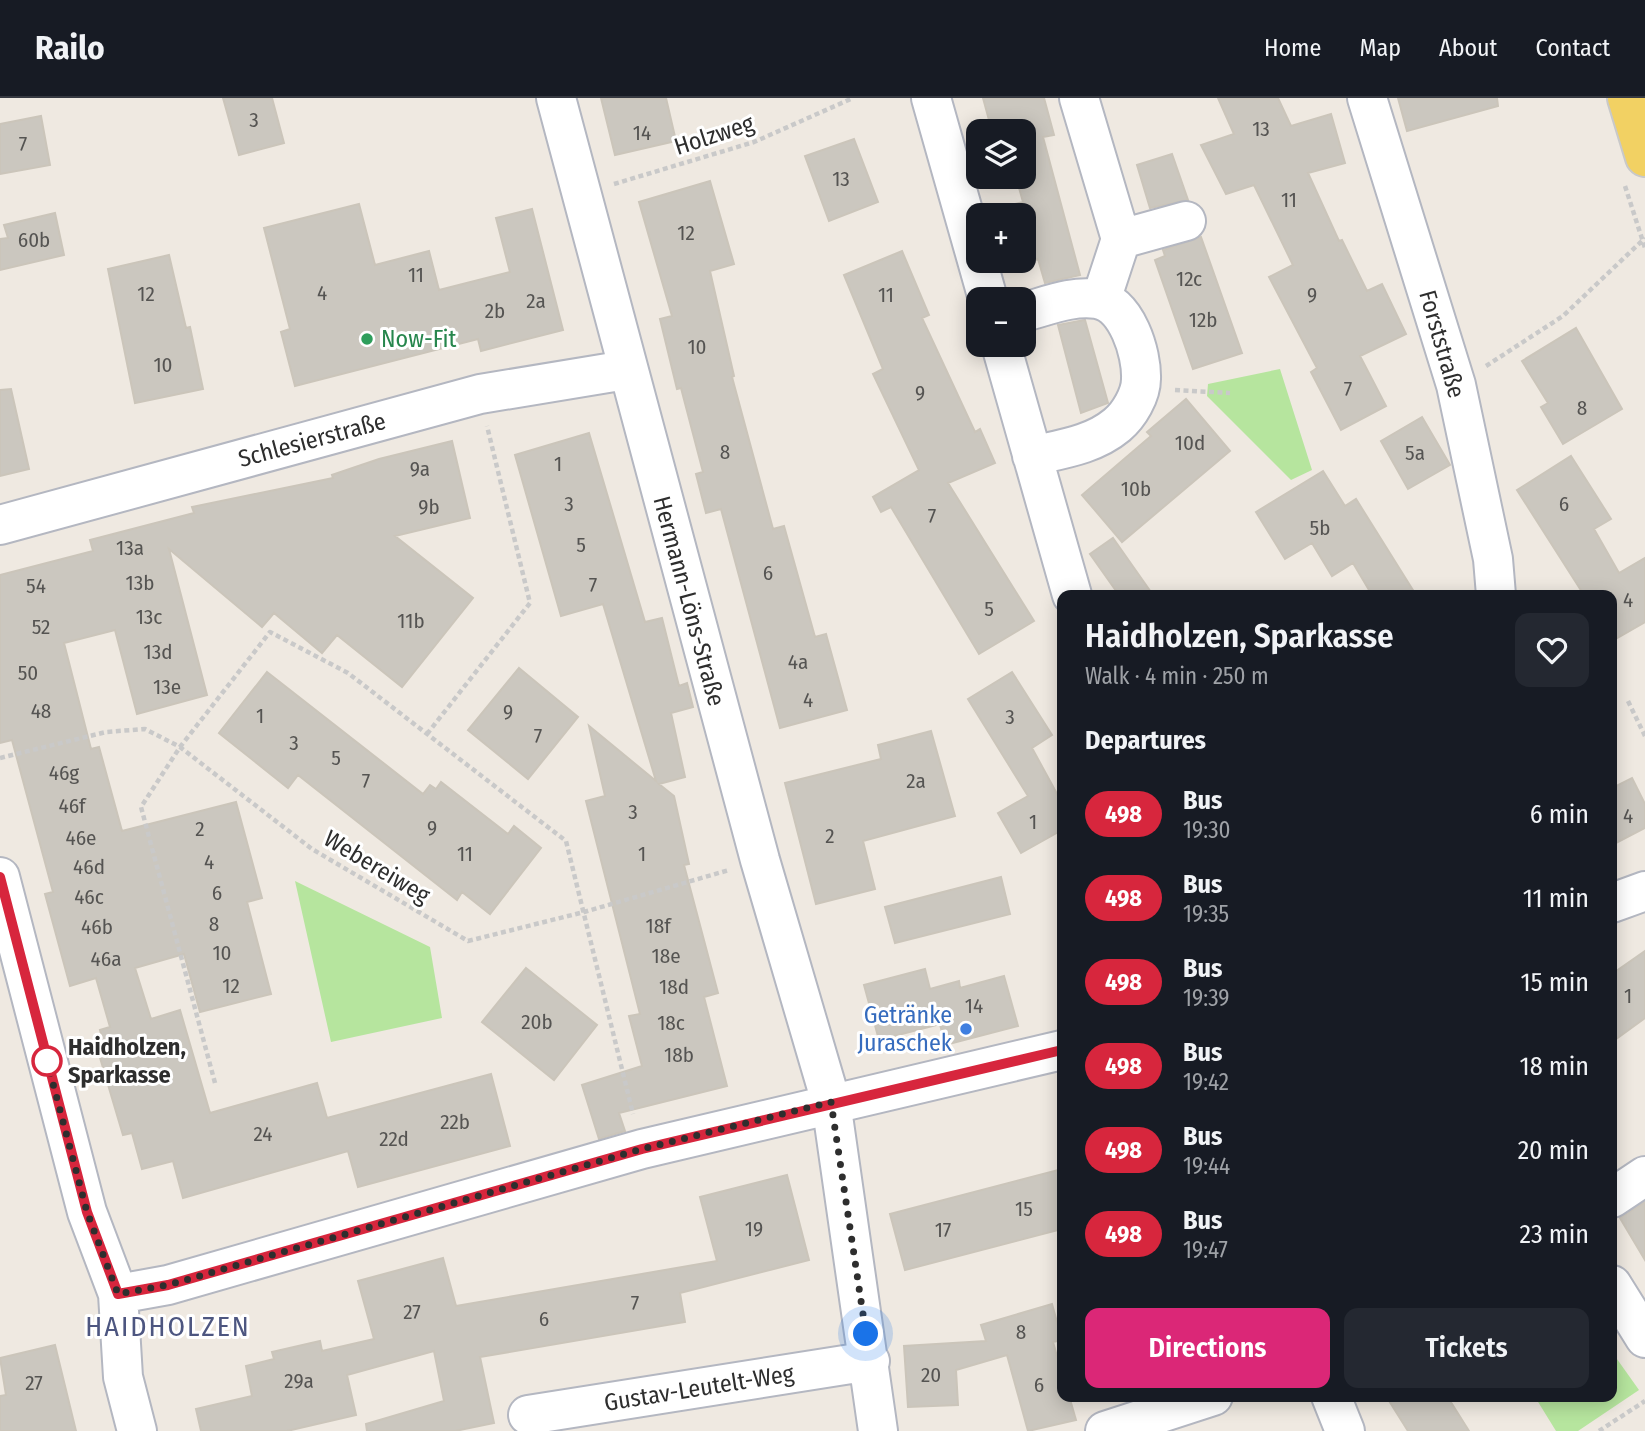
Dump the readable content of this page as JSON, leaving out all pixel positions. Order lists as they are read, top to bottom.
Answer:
{
  "streets": {
    "street": [
      "Forststraße",
      "Schlesierstraße",
      "Hermann-Löns-Straße",
      "Gustav-Leutelt-Weg"
    ],
    "path": ["Holzweg", "Webereiweg"]
  },
  "crossings": [
    ["Holzweg", "Hermann-Löns-Straße"],
    ["Schlesierstraße", "Hermann-Löns-Straße"],
    ["Hermann-Löns-Straße", "Webereiweg"],
    ["Hermann-Löns-Straße", "Gustav-Leutelt-Weg"]
  ],
  "districts": ["HAIDHOLZEN"],
  "places": ["Now-Fit", "Getränke Juraschek", "Haidholzen, Sparkasse"],
  "lines": ["bus line 498"],
  "house_numbers": [
    "3",
    "13",
    "14",
    "7",
    "13",
    "11",
    "12",
    "60b",
    "11",
    "12c",
    "4",
    "12",
    "11",
    "9",
    "2a",
    "2b",
    "12b",
    "10",
    "10",
    "7",
    "9",
    "8",
    "10d",
    "8",
    "5a",
    "1",
    "9a",
    "10b",
    "3",
    "6",
    "9b",
    "7",
    "5b",
    "5",
    "13a",
    "6",
    "13b",
    "7",
    "54",
    "4",
    "5",
    "13c",
    "11b",
    "52",
    "13d",
    "4a",
    "50",
    "13e",
    "4",
    "48",
    "9",
    "1",
    "3",
    "7",
    "3",
    "5",
    "46g",
    "7",
    "2a",
    "46f",
    "3",
    "4",
    "1",
    "9",
    "2",
    "2",
    "46e",
    "11",
    "1",
    "4",
    "46d",
    "6",
    "46c",
    "8",
    "18f",
    "46b",
    "10",
    "18e",
    "46a",
    "12",
    "18d",
    "1",
    "14",
    "20b",
    "18c",
    "18b",
    "22b",
    "24",
    "22d",
    "15",
    "19",
    "17",
    "7",
    "27",
    "6",
    "8",
    "20",
    "29a",
    "27",
    "6"
  ],
  "page": {
    "header": "Railo",
    "nav": [
      "Home",
      "Map",
      "About",
      "Contact"
    ],
    "map_buttons": ["+", "−"],
    "heading": [
      ["Haidholzen, Sparkasse", "Walk · 4 min · 250 m"],
      "Departures"
    ],
    "list": [
      {
        "mark": "498",
        "name": "Bus",
        "note": "19:30",
        "value": "6 min"
      },
      {
        "mark": "498",
        "name": "Bus",
        "note": "19:35",
        "value": "11 min"
      },
      {
        "mark": "498",
        "name": "Bus",
        "note": "19:39",
        "value": "15 min"
      },
      {
        "mark": "498",
        "name": "Bus",
        "note": "19:42",
        "value": "18 min"
      },
      {
        "mark": "498",
        "name": "Bus",
        "note": "19:44",
        "value": "20 min"
      },
      {
        "mark": "498",
        "name": "Bus",
        "note": "19:47",
        "value": "23 min"
      }
    ],
    "buttons": ["Directions", "Tickets"]
  }
}
